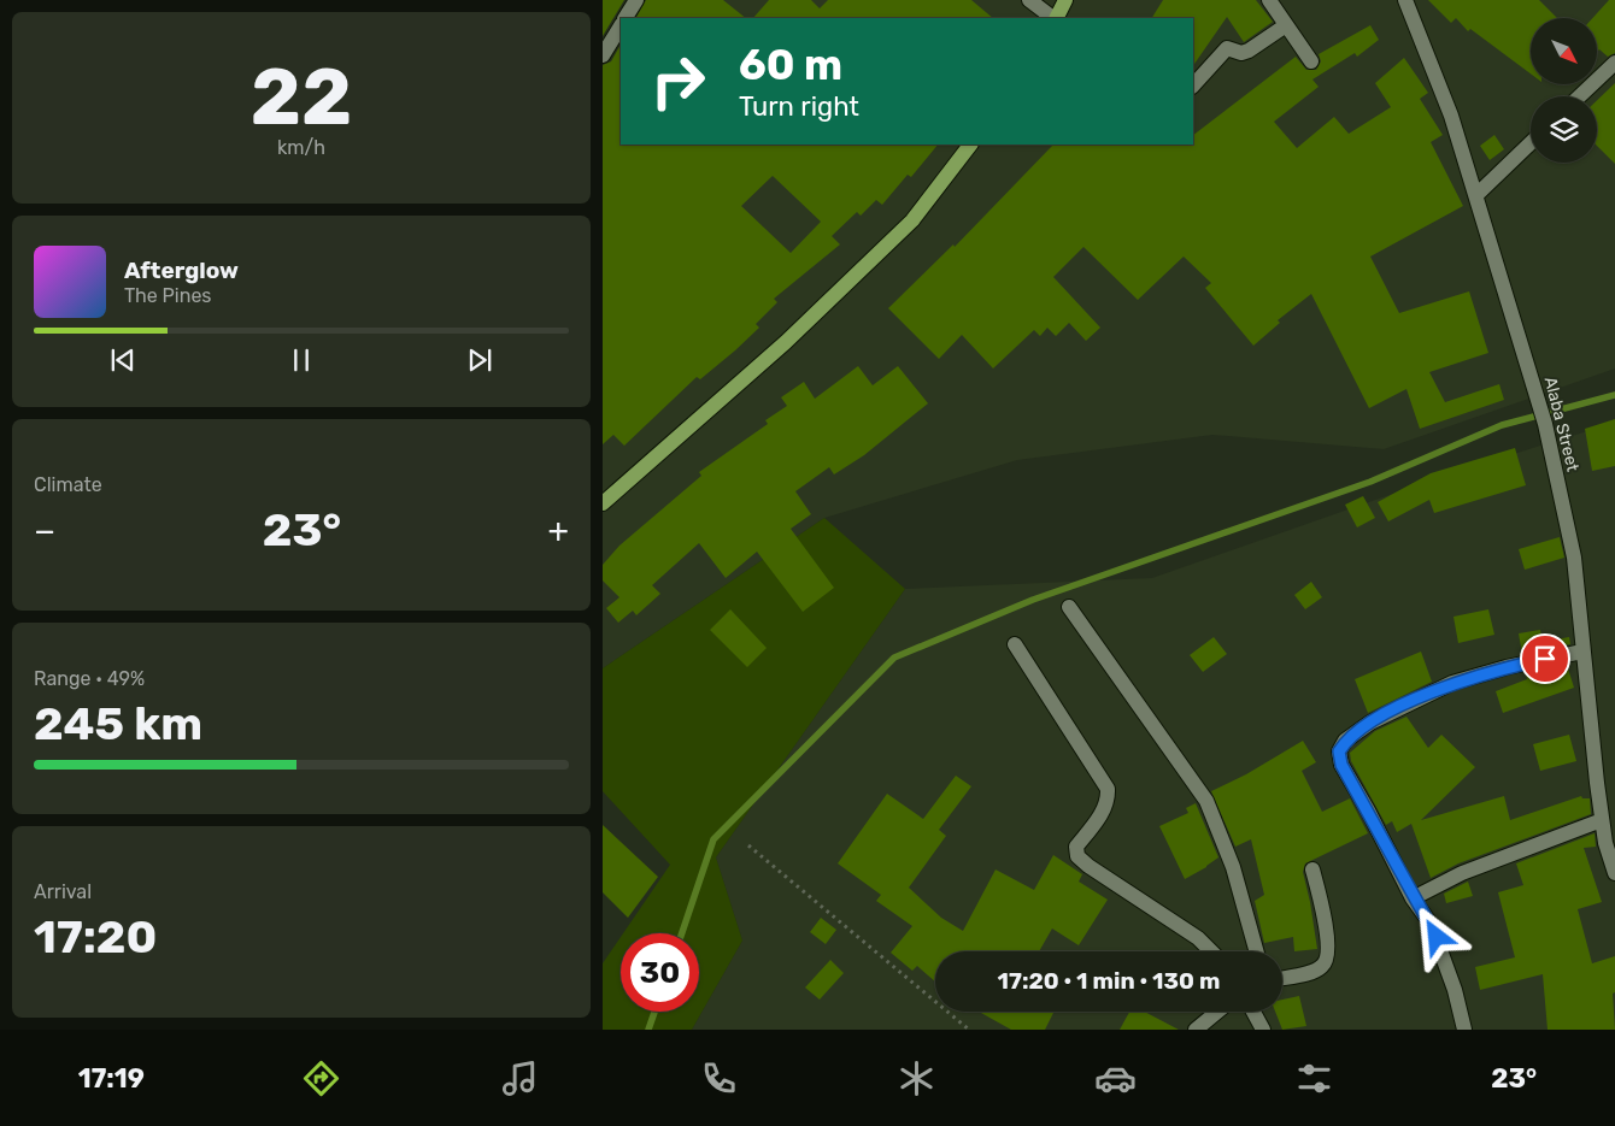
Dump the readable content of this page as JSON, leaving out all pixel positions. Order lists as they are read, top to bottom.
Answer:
{
  "streets": {
    "street": ["Alaba Street"]
  },
  "north": "bottom right",
  "page": {
    "tile": [
      ["22", "km/h"],
      "Climate",
      ["Range · 49%", "245 km"],
      ["Arrival", "17:20"]
    ],
    "turn": ["60 m", "Turn right"],
    "song": ["Afterglow", "The Pines"],
    "heat": ["−", "23°", "+"],
    "limit": "30",
    "trip": "17:20 · 1 min · 130 m",
    "tabs": ["17:19", "23°"]
  }
}
